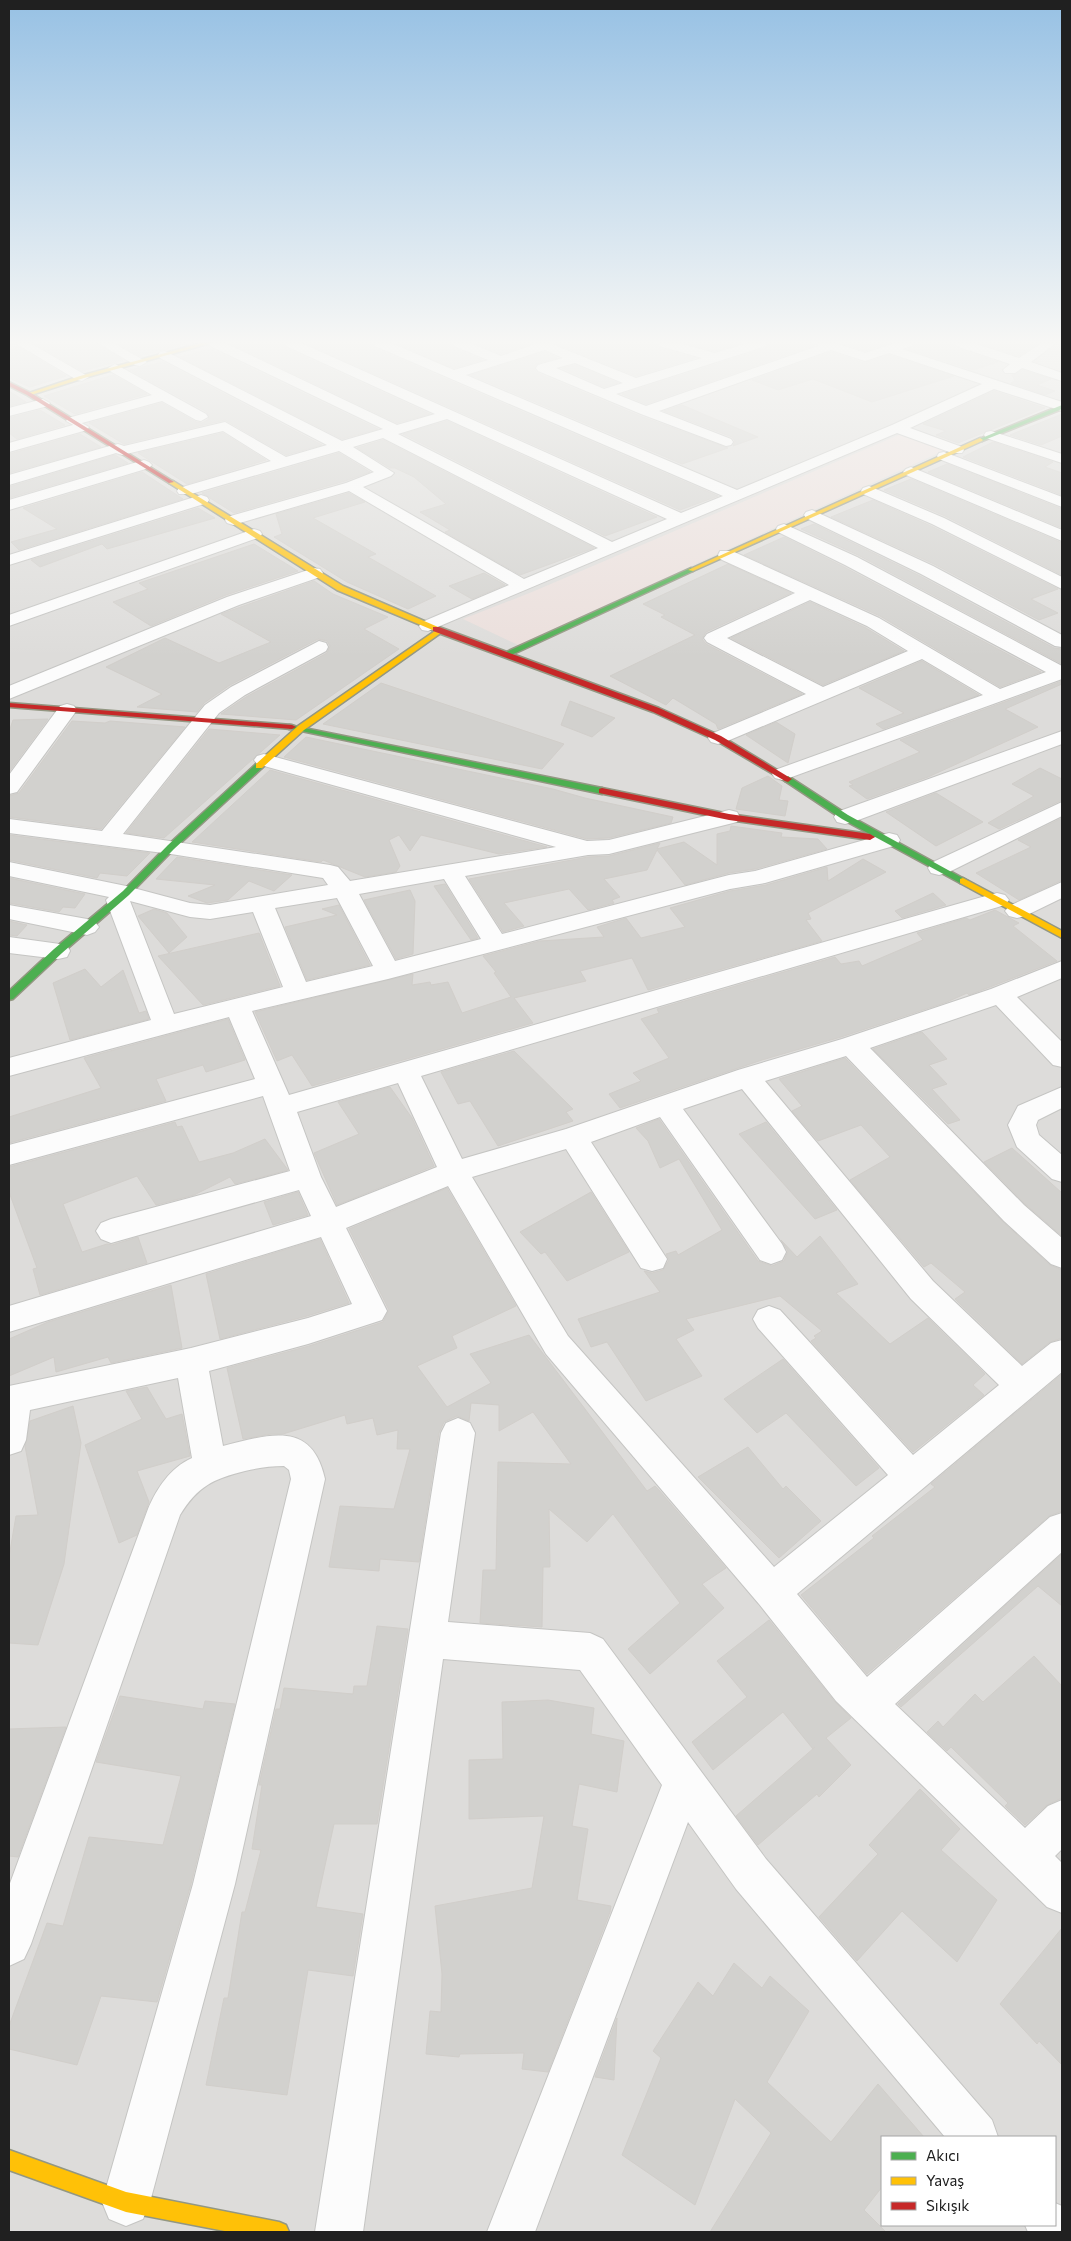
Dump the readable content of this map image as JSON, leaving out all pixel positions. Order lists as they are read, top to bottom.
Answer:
{
  "legend": ["Akıcı", "Yavaş", "Sıkışık"]
}
